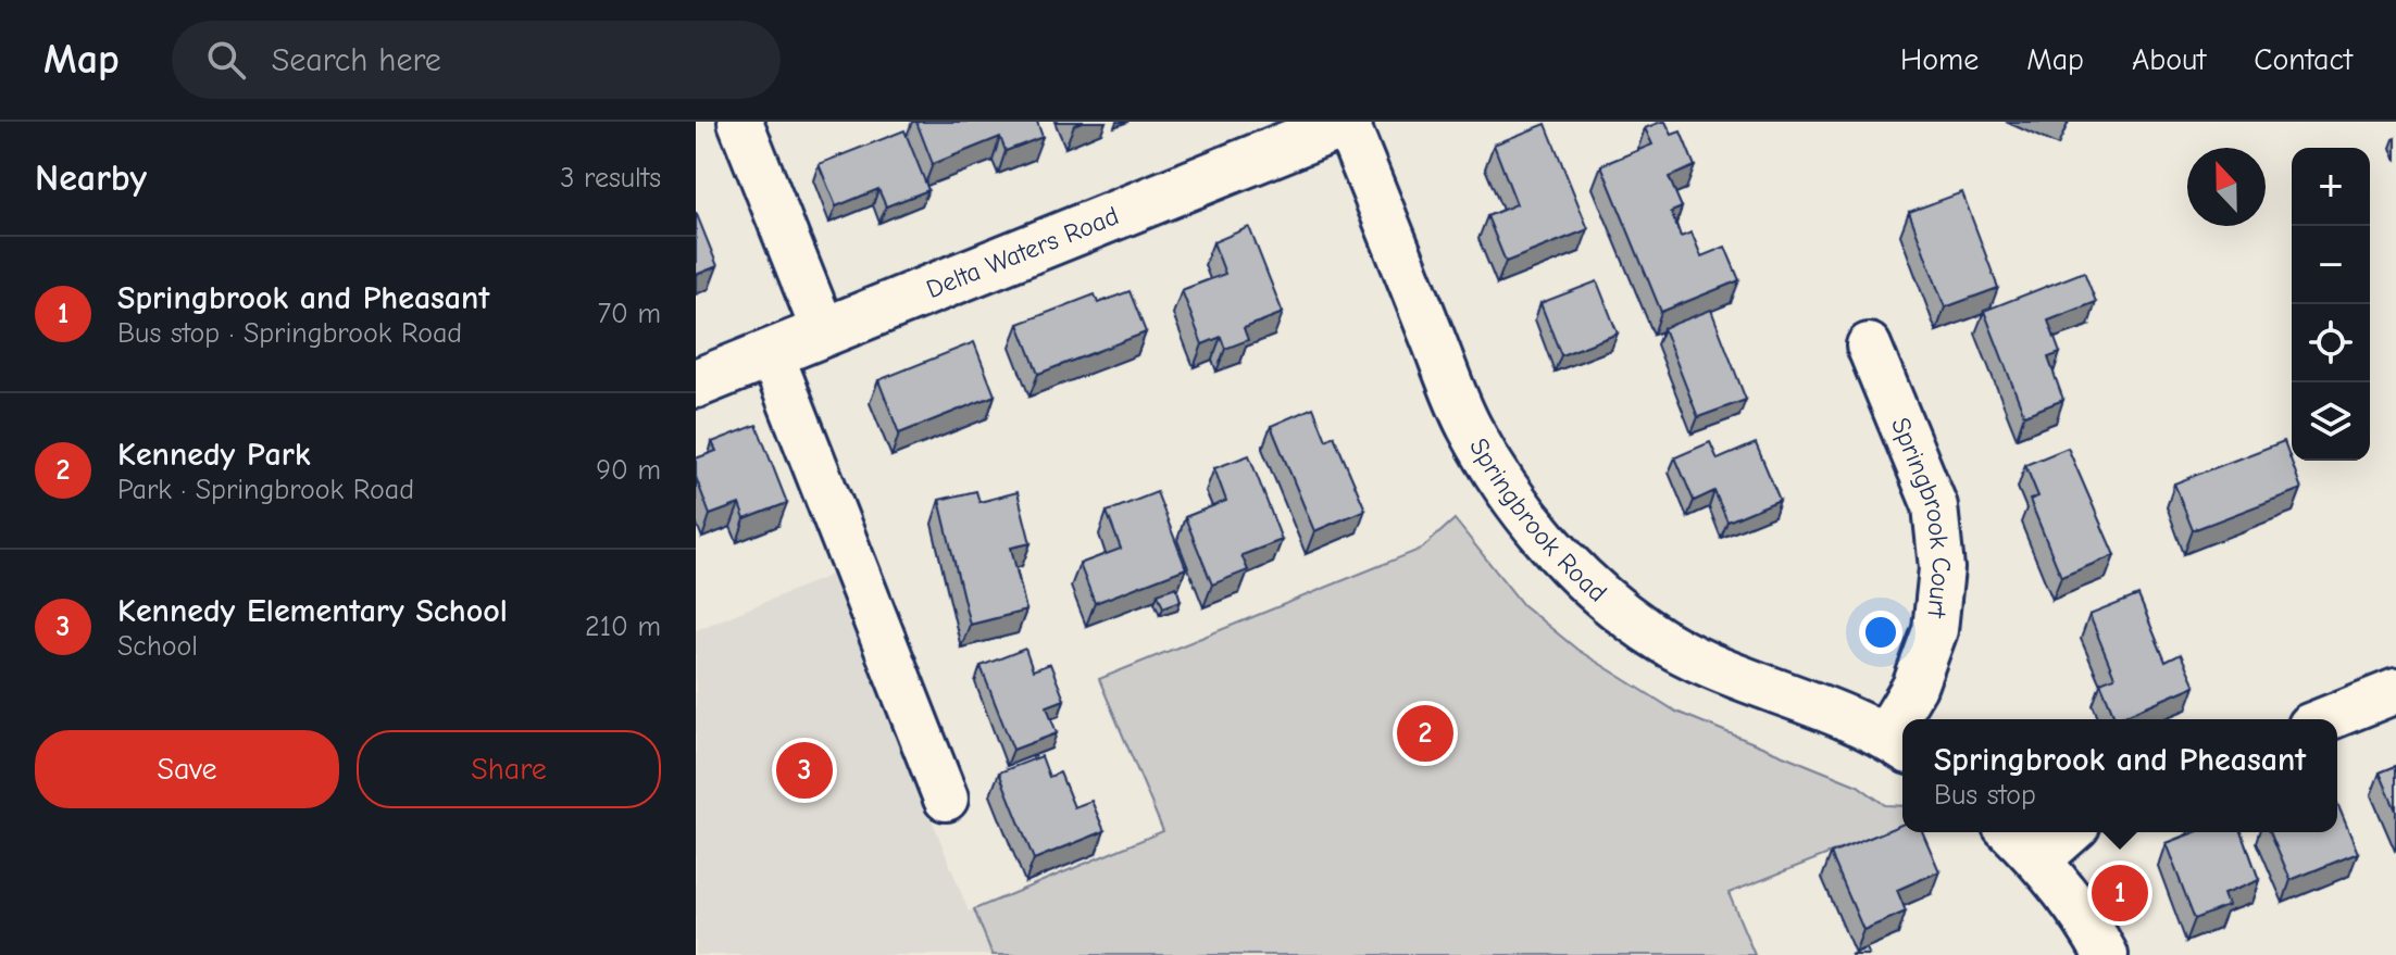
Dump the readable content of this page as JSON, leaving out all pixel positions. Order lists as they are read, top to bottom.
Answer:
{
  "streets": {
    "main road": ["Delta Waters Road"],
    "street": ["Springbrook Road", "Springbrook Court"]
  },
  "crossings": [
    ["Delta Waters Road", "Springbrook Road"]
  ],
  "north": "top",
  "page": {
    "header": "Map",
    "search": "Search here",
    "nav": [
      "Home",
      "Map",
      "About",
      "Contact"
    ],
    "heading": ["Nearby", "3 results"],
    "map_buttons": ["+", "−"],
    "list": [
      {
        "mark": "1",
        "name": "Springbrook and Pheasant",
        "note": "Bus stop · Springbrook Road",
        "value": "70 m"
      },
      {
        "mark": "2",
        "name": "Kennedy Park",
        "note": "Park · Springbrook Road",
        "value": "90 m"
      },
      {
        "mark": "3",
        "name": "Kennedy Elementary School",
        "note": "School",
        "value": "210 m"
      }
    ],
    "pins": ["2", "3", "1"],
    "buttons": ["Save", "Share"],
    "popup": ["Springbrook and Pheasant", "Bus stop"]
  }
}
